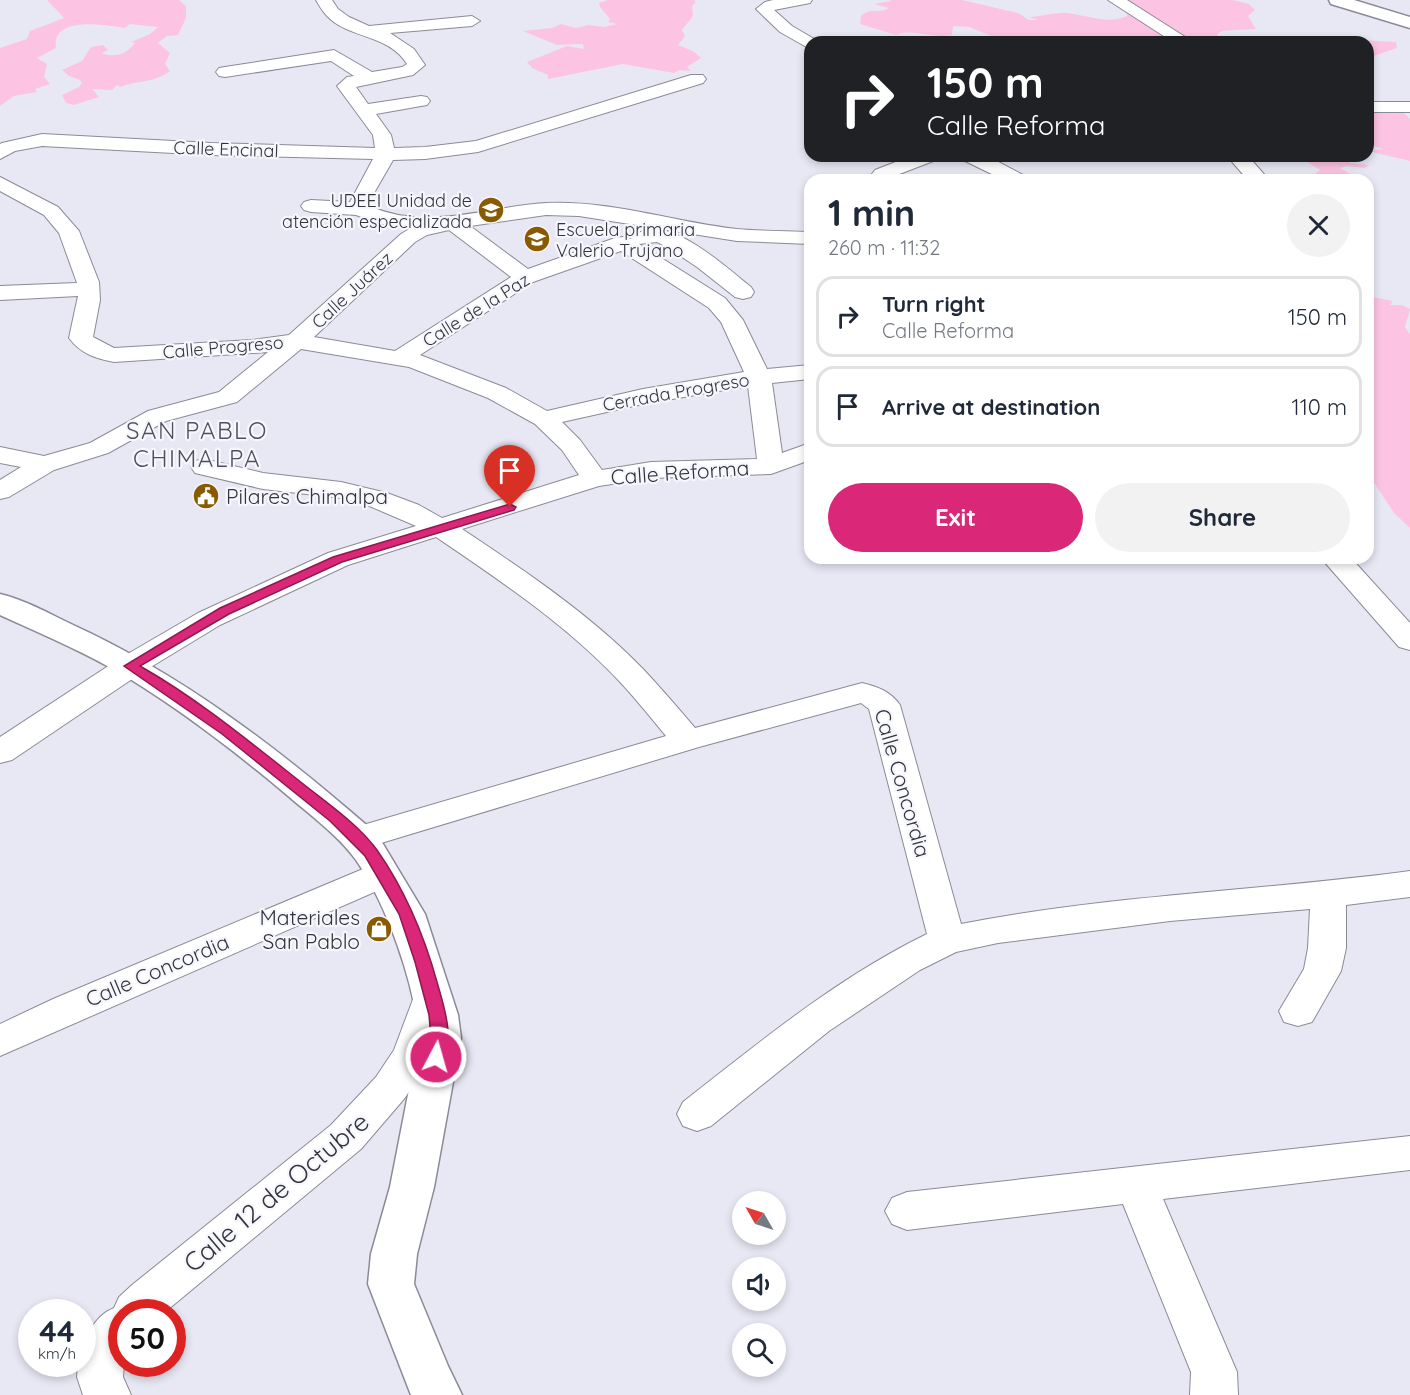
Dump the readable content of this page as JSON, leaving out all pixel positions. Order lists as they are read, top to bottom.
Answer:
{
  "streets": {
    "street": [
      "Calle Encinal",
      "Calle Juárez",
      "Calle de la Paz",
      "Calle Progreso",
      "Cerrada Progreso",
      "Calle Reforma",
      "Calle Concordia",
      "Calle 12 de Octubre"
    ]
  },
  "crossings": [
    ["Calle Juárez", "Calle Progreso"],
    ["Calle de la Paz", "Calle Progreso"],
    ["Calle Progreso", "Cerrada Progreso"],
    ["Calle Progreso", "Calle Reforma"]
  ],
  "districts": ["SAN PABLO CHIMALPA"],
  "places": {
    "school or university": ["UDEEI Unidad de atención especializada", "Escuela primaria Valerio Trujano"],
    "public building": ["Pilares Chimalpa"],
    "shop": ["Materiales San Pablo"]
  },
  "north": "top left",
  "page": {
    "turn": ["150 m", "Calle Reforma"],
    "heading": ["1 min", "260 m · 11:32"],
    "list": [
      {
        "name": "Turn right",
        "note": "Calle Reforma",
        "value": "150 m"
      },
      {
        "name": "Arrive at destination",
        "value": "110 m"
      }
    ],
    "buttons": ["Exit", "Share"],
    "speed": "44 km/h",
    "limit": "50"
  }
}
